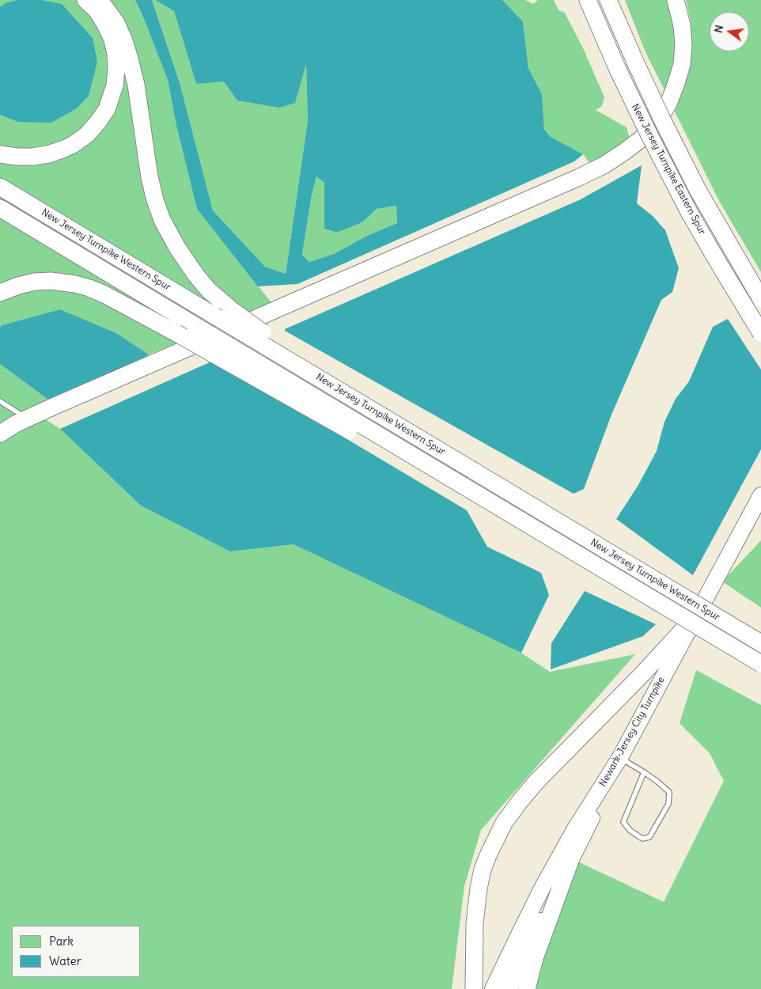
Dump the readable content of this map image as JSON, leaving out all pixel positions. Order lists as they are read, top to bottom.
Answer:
{
  "streets": {
    "highway": ["New Jersey Turnpike Eastern Spur", "New Jersey Turnpike Western Spur", "Newark-Jersey City Turnpike"]
  },
  "legend": ["Park", "Water"],
  "north": "left"
}
